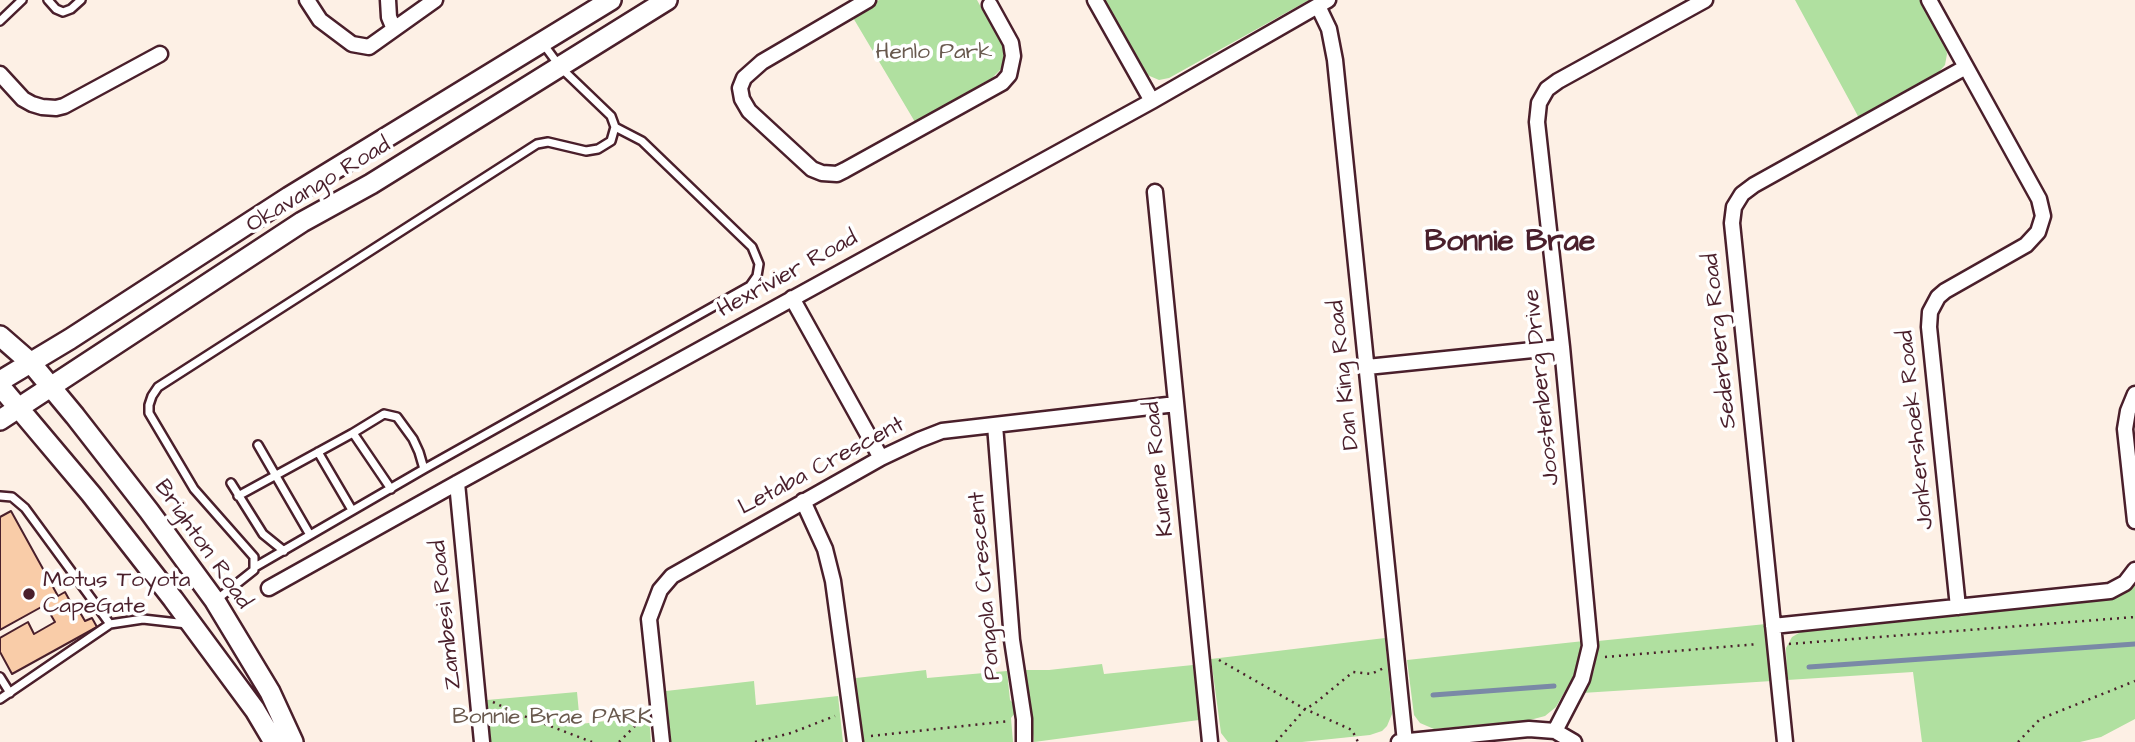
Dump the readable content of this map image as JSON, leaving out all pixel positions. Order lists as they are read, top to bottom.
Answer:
{
  "streets": {
    "main road": ["Okavango Road", "Brighton Road"],
    "street": [
      "Hexrivier Road",
      "Sederberg Road",
      "Dan King Road",
      "Joostenberg Drive",
      "Jonkershoek Road",
      "Letaba Crescent",
      "Kunene Road",
      "Pongola Crescent",
      "Zambesi Road"
    ]
  },
  "crossings": [
    ["Okavango Road", "Brighton Road"],
    ["Hexrivier Road", "Dan King Road"],
    ["Hexrivier Road", "Zambesi Road"],
    ["Sederberg Road", "Jonkershoek Road"],
    ["Letaba Crescent", "Kunene Road"],
    ["Letaba Crescent", "Pongola Crescent"]
  ],
  "districts": ["Bonnie Brae"],
  "parks": ["Henlo Park", "Bonnie Brae PARK"],
  "places": ["Motus Toyota CapeGate"]
}
